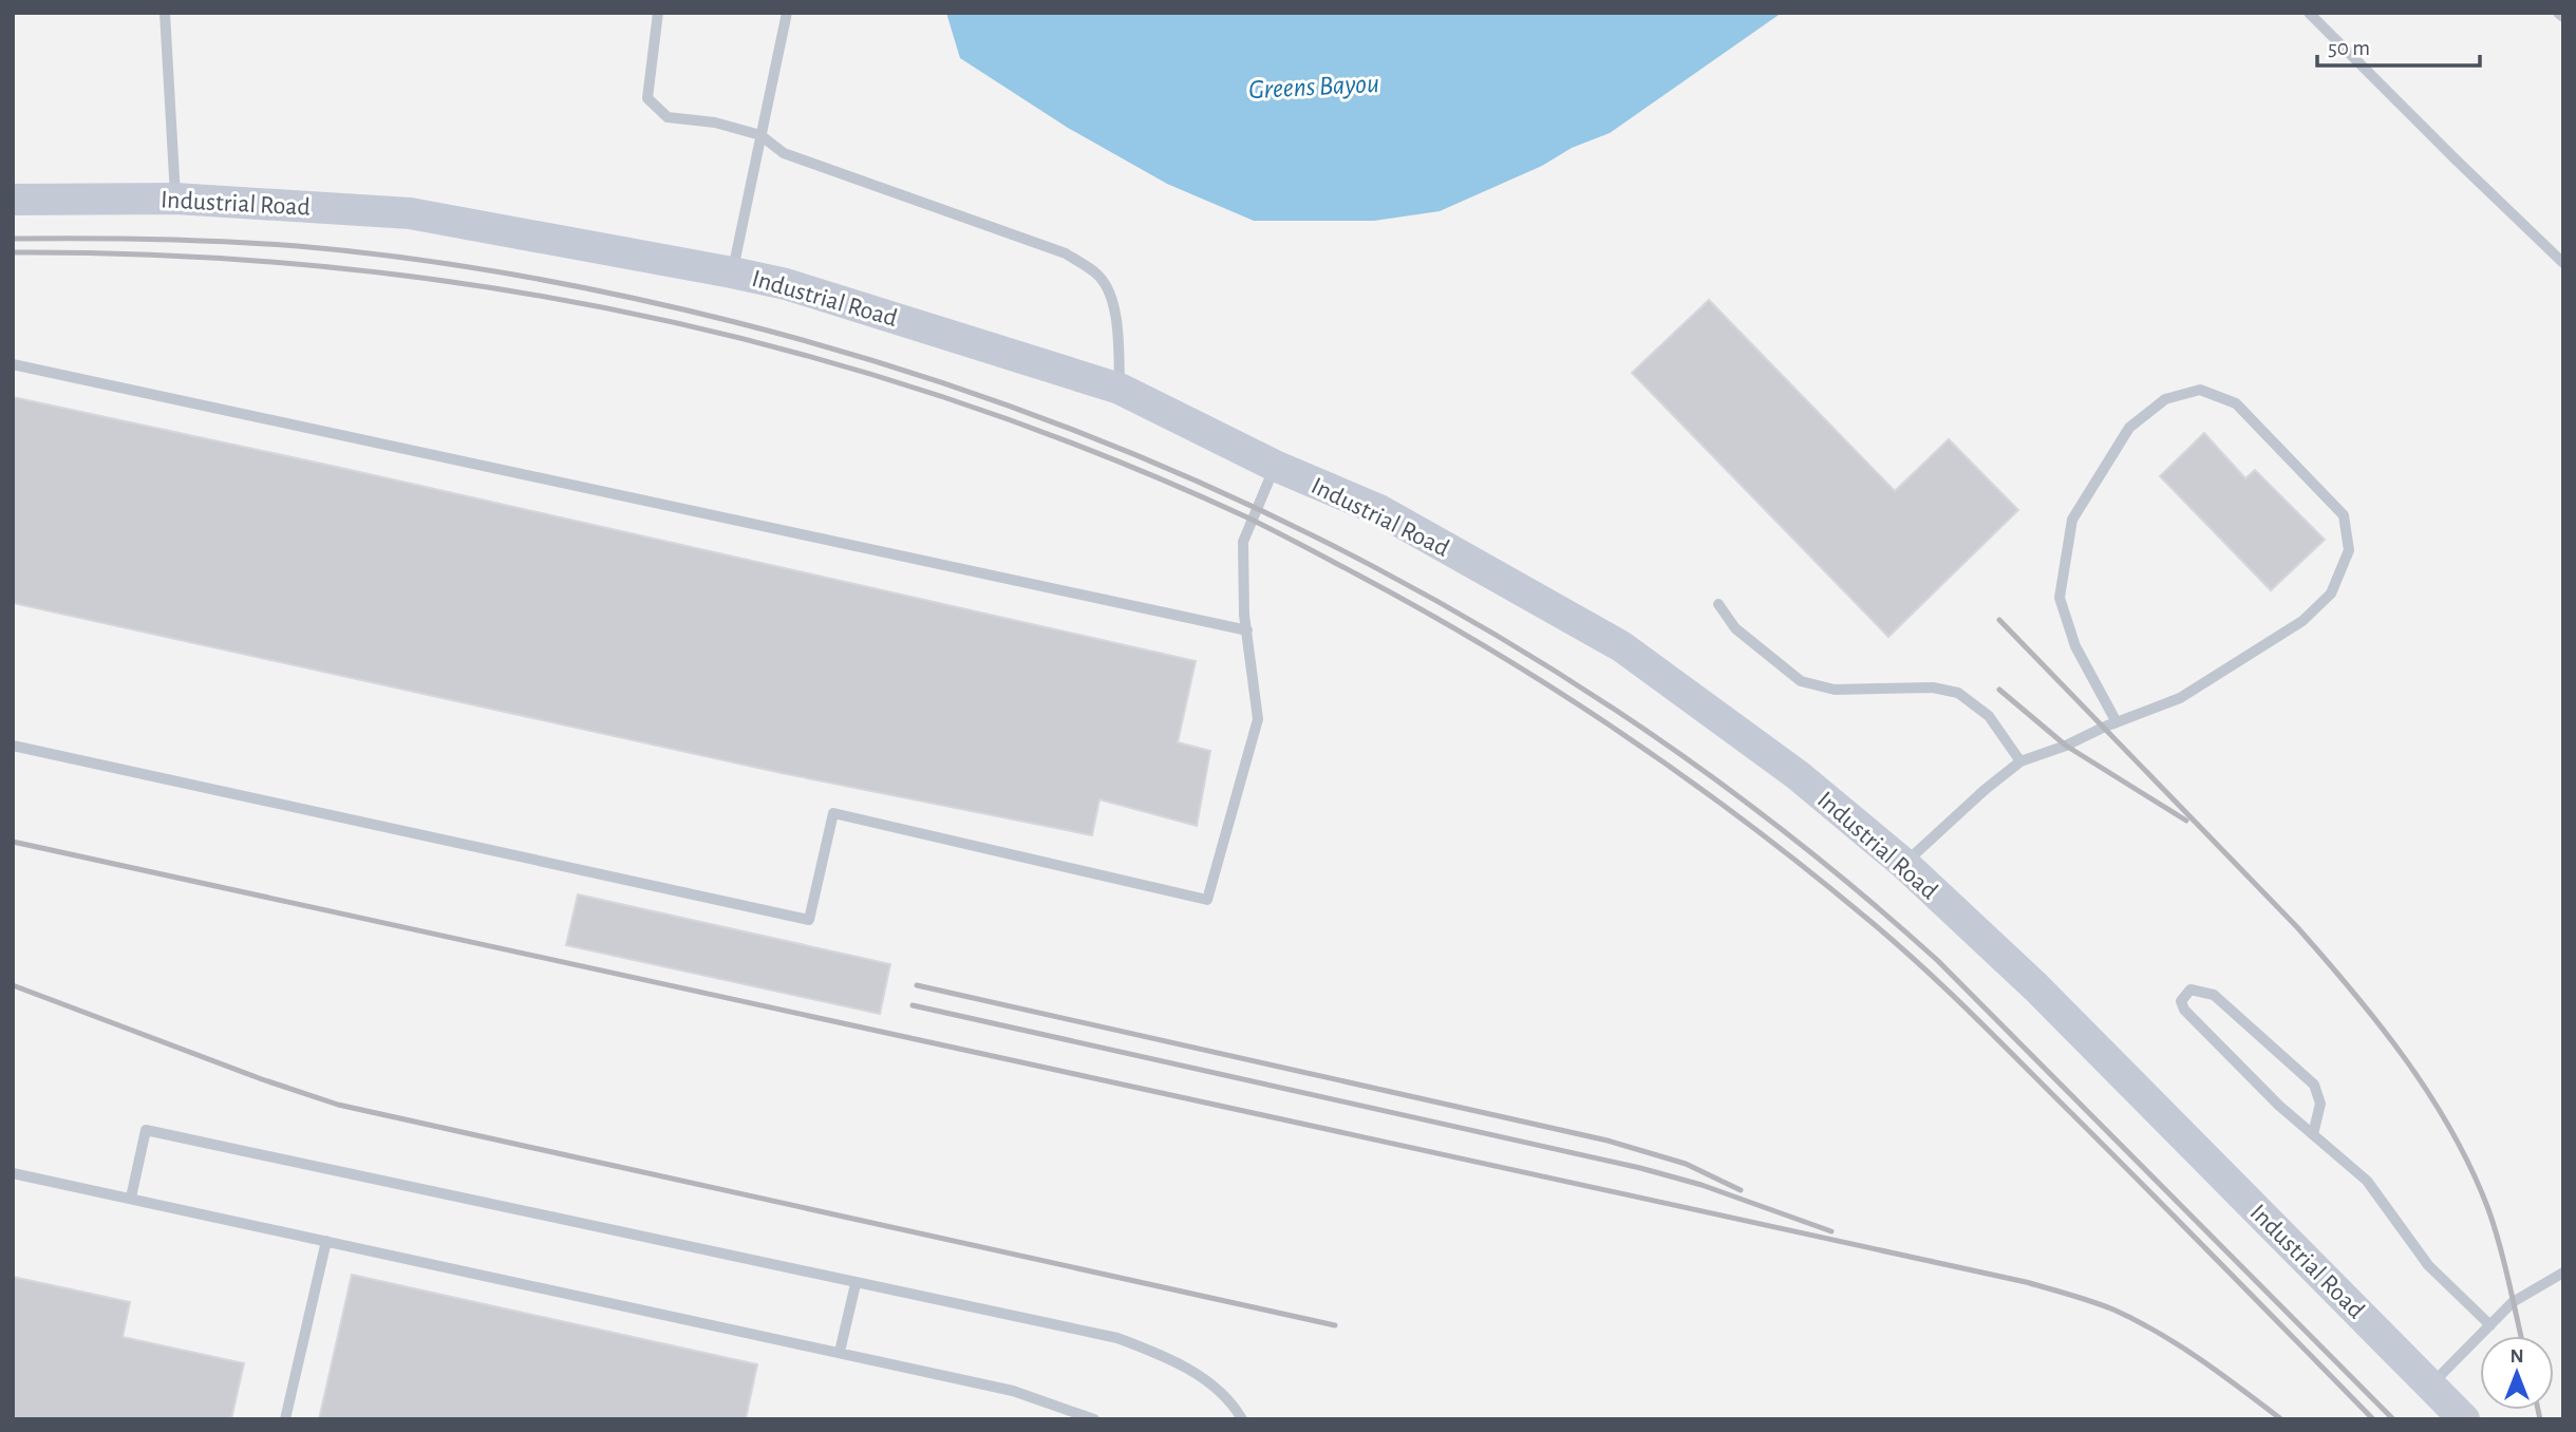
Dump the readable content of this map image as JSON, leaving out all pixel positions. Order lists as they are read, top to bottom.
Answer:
{
  "streets": {
    "street": ["Industrial Road"]
  },
  "water": ["Greens Bayou"],
  "scale_bar": "50 m",
  "north": "top"
}
